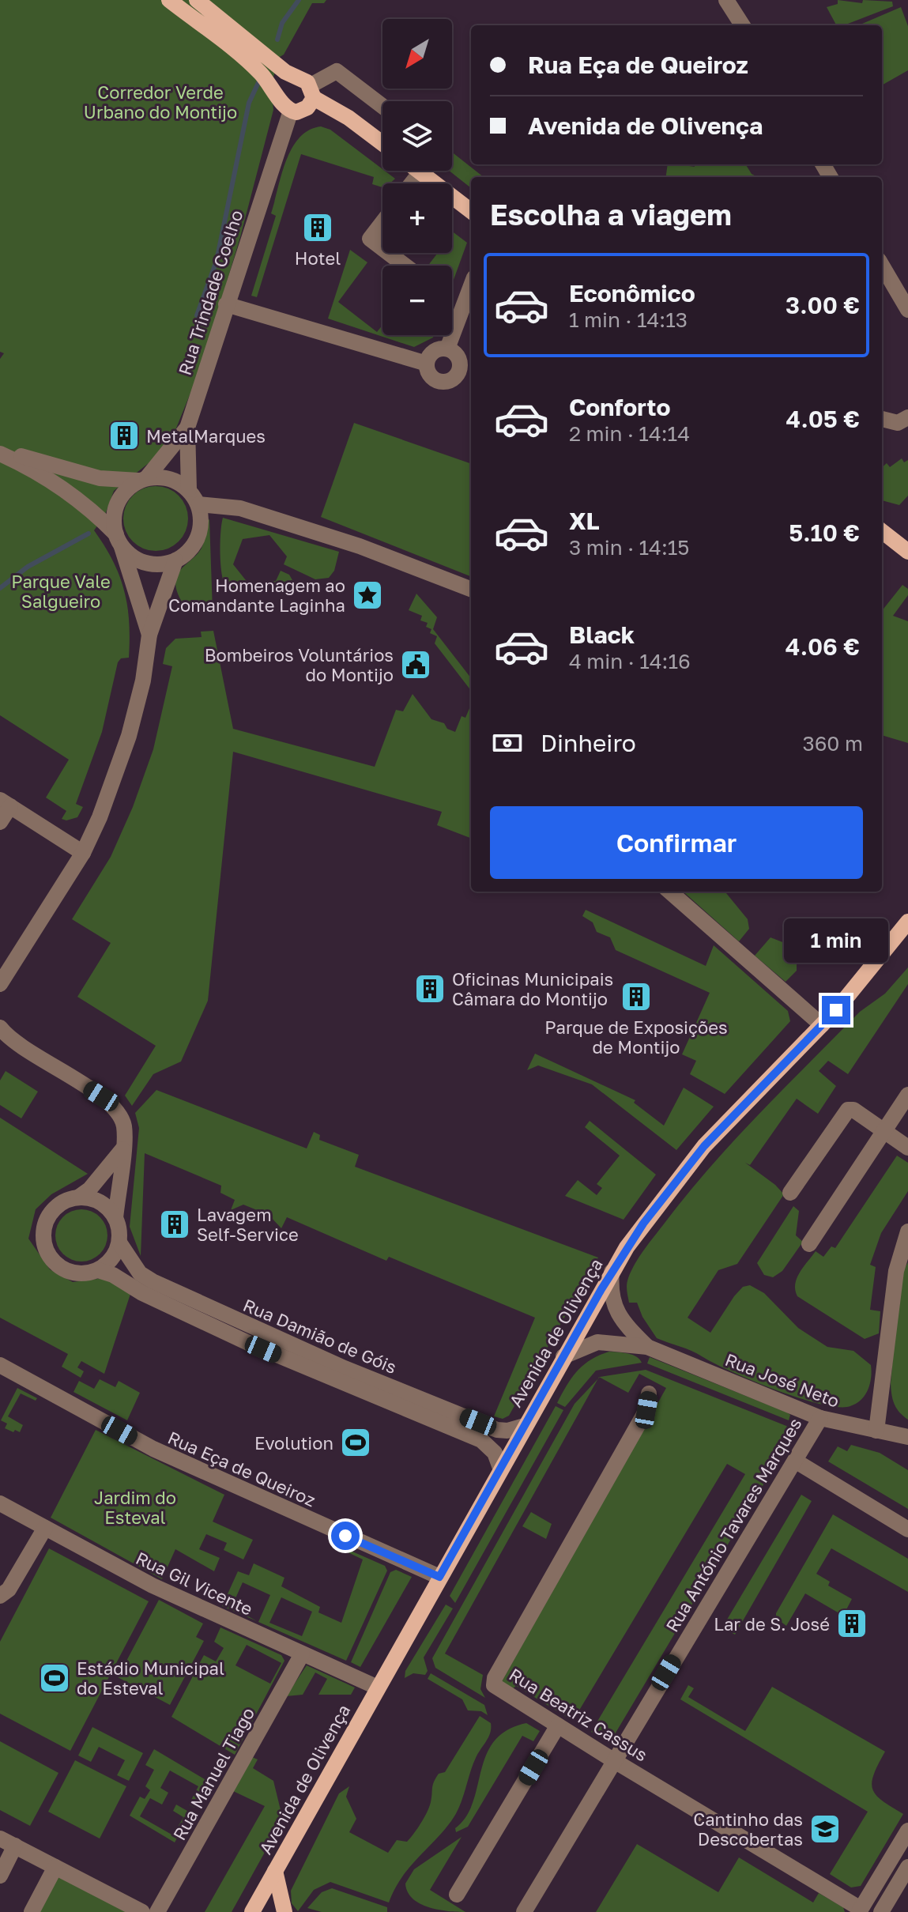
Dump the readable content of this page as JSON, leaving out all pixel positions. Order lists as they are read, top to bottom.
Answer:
{
  "streets": {
    "main road": ["Avenida de Olivença"],
    "street": [
      "Rua Trindade Coelho",
      "Rua Damião de Góis",
      "Rua José Neto",
      "Rua Eça de Queiroz",
      "Rua António Tavares Marques",
      "Rua Gil Vicente",
      "Rua Beatriz Cassus",
      "Rua Manuel Tiago"
    ]
  },
  "crossings": [
    ["Avenida de Olivença", "Rua Damião de Góis"],
    ["Avenida de Olivença", "Rua José Neto"],
    ["Avenida de Olivença", "Rua Eça de Queiroz"],
    ["Avenida de Olivença", "Rua Gil Vicente"],
    ["Rua José Neto", "Rua António Tavares Marques"],
    ["Rua António Tavares Marques", "Rua Beatriz Cassus"],
    ["Rua Gil Vicente", "Rua Manuel Tiago"]
  ],
  "parks": ["Corredor Verde Urbano do Montijo", "Parque Vale Salgueiro", "Jardim do Esteval"],
  "places": {
    "building": [
      "Hotel",
      "MetalMarques",
      "Oficinas Municipais Câmara do Montijo",
      "Parque de Exposições de Montijo",
      "Lavagem Self-Service",
      "Lar de S. José"
    ],
    "place": ["Homenagem ao Comandante Laginha"],
    "public building": ["Bombeiros Voluntários do Montijo"],
    "sports": ["Evolution", "Estádio Municipal do Esteval"],
    "school or university": ["Cantinho das Descobertas"]
  },
  "north": "bottom left",
  "page": {
    "map_buttons": ["+", "−"],
    "banner": ["Rua Eça de Queiroz", "Avenida de Olivença"],
    "heading": "Escolha a viagem",
    "list": [
      {
        "name": "Econômico",
        "note": "1 min · 14:13",
        "value": "3.00 €"
      },
      {
        "name": "Conforto",
        "note": "2 min · 14:14",
        "value": "4.05 €"
      },
      {
        "name": "XL",
        "note": "3 min · 14:15",
        "value": "5.10 €"
      },
      {
        "name": "Black",
        "note": "4 min · 14:16",
        "value": "4.06 €"
      }
    ],
    "pay": ["Dinheiro", "360 m"],
    "buttons": "Confirmar",
    "bubble": "1 min"
  }
}
